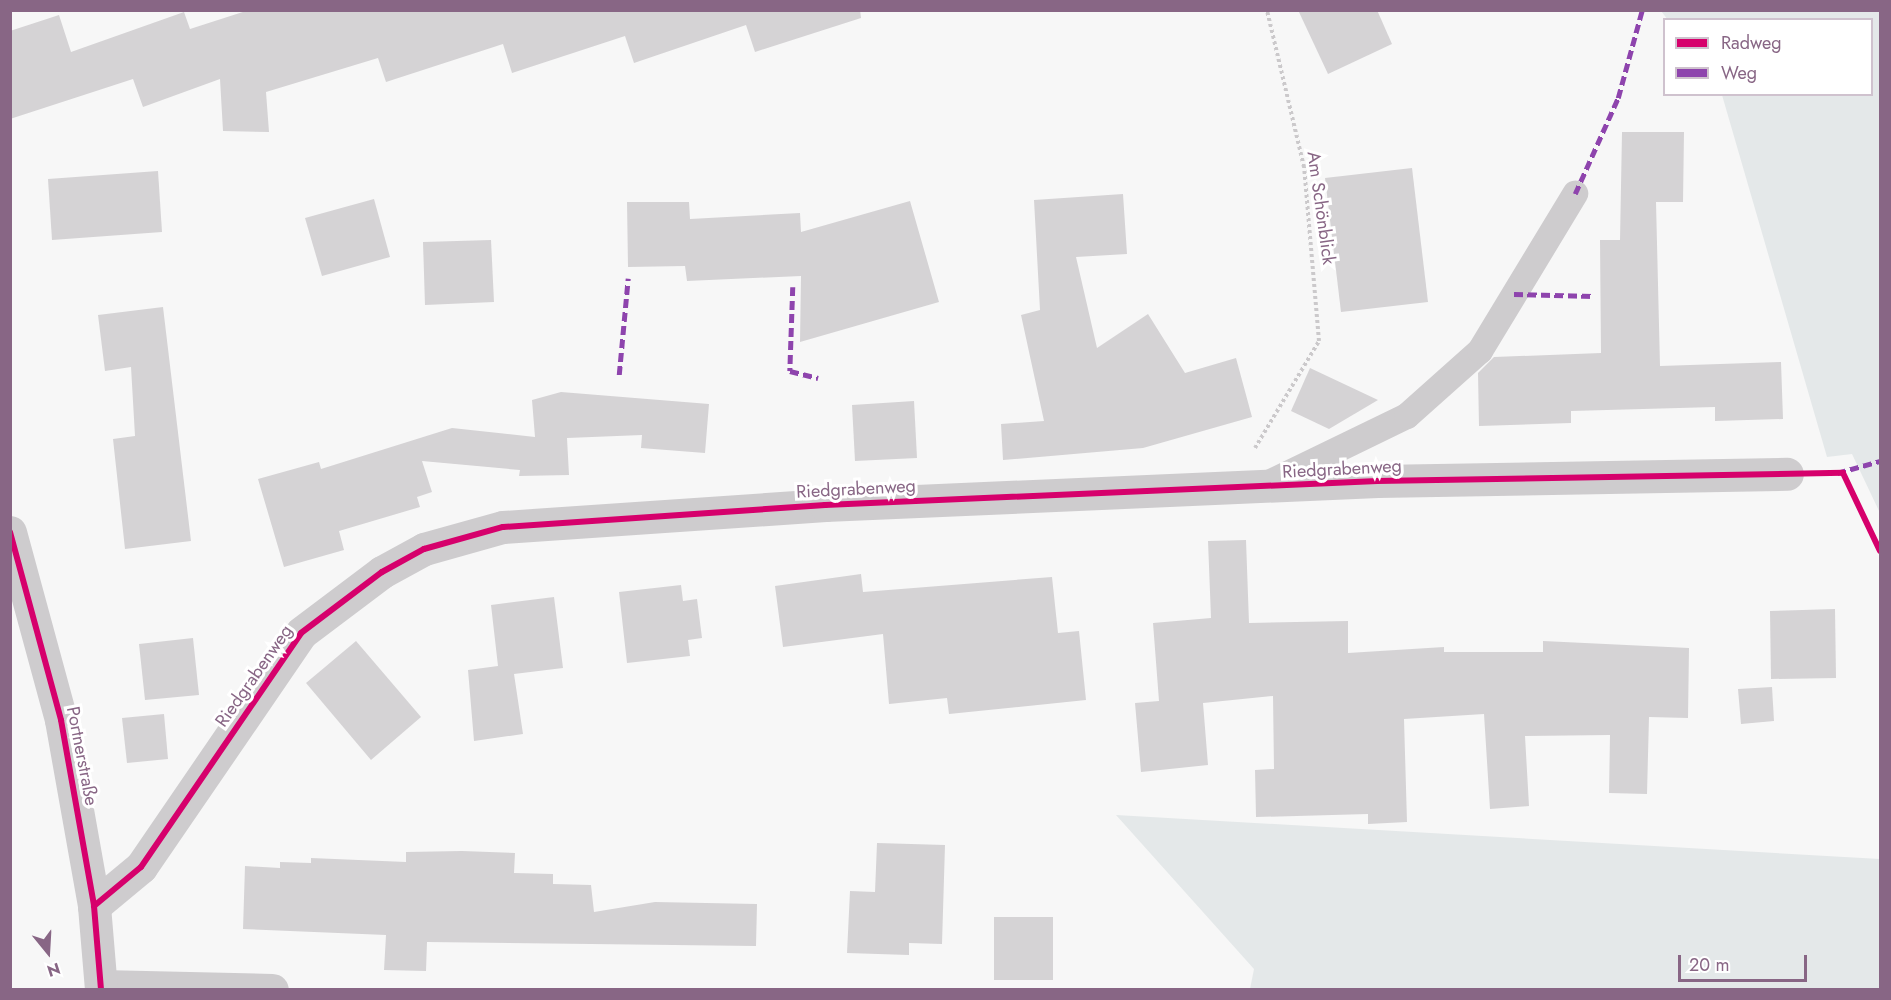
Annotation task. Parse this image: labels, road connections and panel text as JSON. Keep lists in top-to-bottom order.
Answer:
{
  "streets": {
    "street": ["Riedgrabenweg", "Portnerstraße"],
    "path": ["Am Schönblick"]
  },
  "crossings": [
    ["Riedgrabenweg", "Portnerstraße"]
  ],
  "legend": ["Radweg", "Weg"],
  "scale_bar": "20 m",
  "north": "bottom"
}
